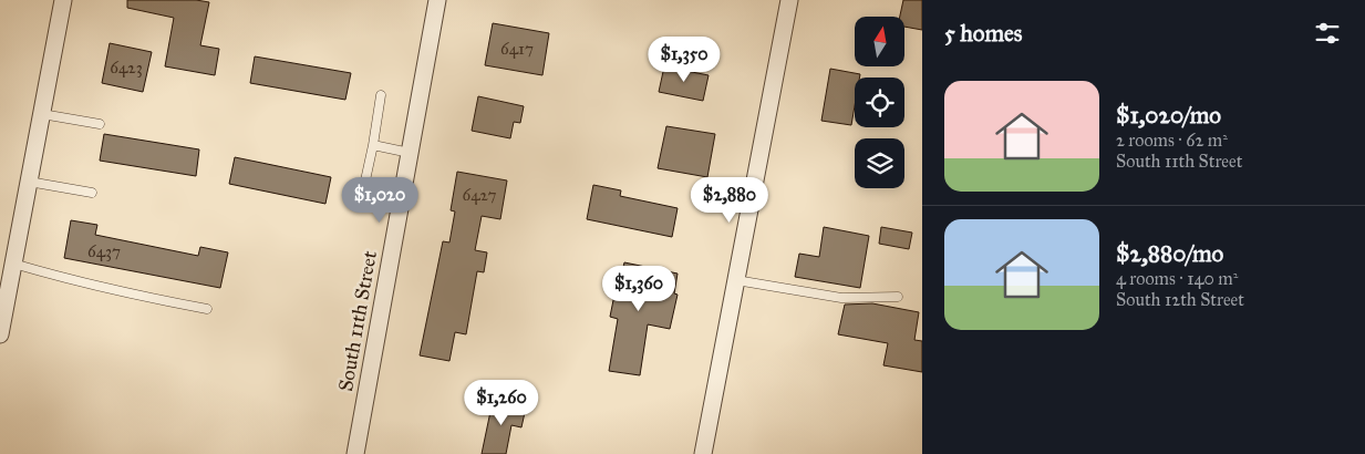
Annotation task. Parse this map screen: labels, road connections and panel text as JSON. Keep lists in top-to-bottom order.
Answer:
{
  "streets": {
    "street": ["South 11th Street"]
  },
  "house_numbers": [
    "6417",
    "6423",
    "6427",
    "6437"
  ],
  "north": "top",
  "page": {
    "heading": "5 homes",
    "price": [
      "$1,350",
      "$1,020",
      "$2,880",
      "$1,360",
      "$1,260"
    ],
    "list": [
      {
        "name": "$1,020/mo",
        "note": "2 rooms · 62 m² · South 11th Street"
      },
      {
        "name": "$2,880/mo",
        "note": "4 rooms · 140 m² · South 12th Street"
      }
    ]
  }
}
